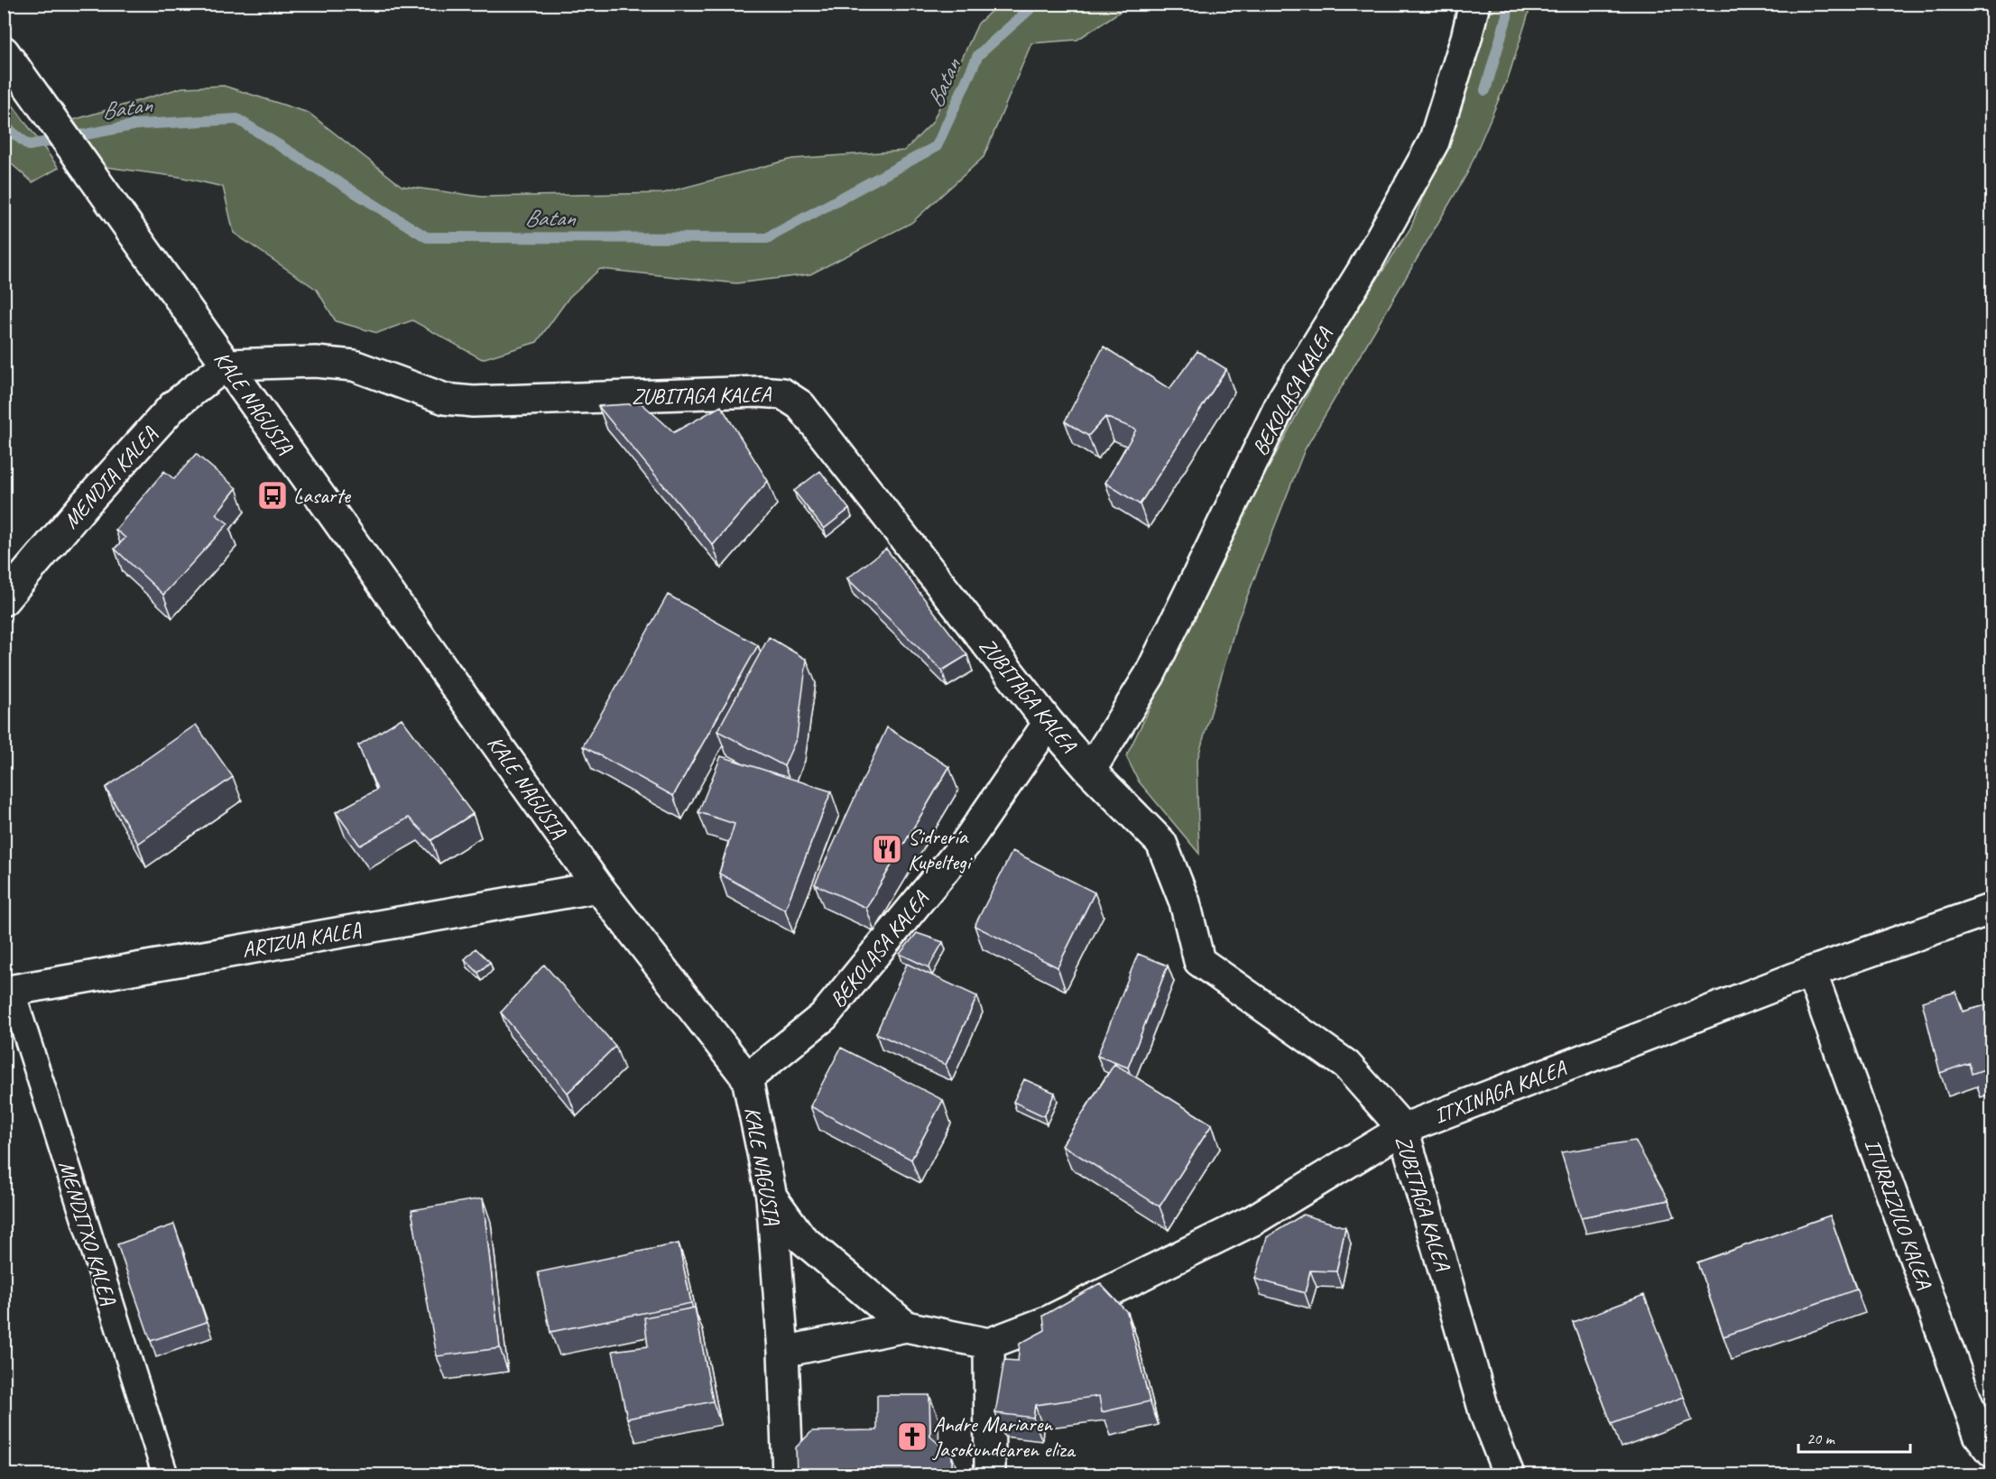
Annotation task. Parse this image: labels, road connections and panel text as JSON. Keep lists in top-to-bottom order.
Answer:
{
  "streets": {
    "street": [
      "BEKOLASA KALEA",
      "ZUBITAGA KALEA",
      "KALE NAGUSIA",
      "MENDIA KALEA",
      "ARTZUA KALEA",
      "ITXINAGA KALEA",
      "ITURRIZULO KALEA",
      "MENDITXO KALEA"
    ]
  },
  "crossings": [
    ["BEKOLASA KALEA", "ZUBITAGA KALEA"],
    ["BEKOLASA KALEA", "KALE NAGUSIA"],
    ["ZUBITAGA KALEA", "KALE NAGUSIA"],
    ["ZUBITAGA KALEA", "MENDIA KALEA"],
    ["ZUBITAGA KALEA", "ITXINAGA KALEA"],
    ["KALE NAGUSIA", "MENDIA KALEA"],
    ["KALE NAGUSIA", "ARTZUA KALEA"],
    ["ARTZUA KALEA", "MENDITXO KALEA"],
    ["ITXINAGA KALEA", "ITURRIZULO KALEA"]
  ],
  "water": ["Batan"],
  "places": {
    "bus stop": ["Lasarte"],
    "restaurant": ["Sidrería Kupeltegi"],
    "church": ["Andre Mariaren Jasokundearen eliza"]
  },
  "scale_bar": "20 m"
}
